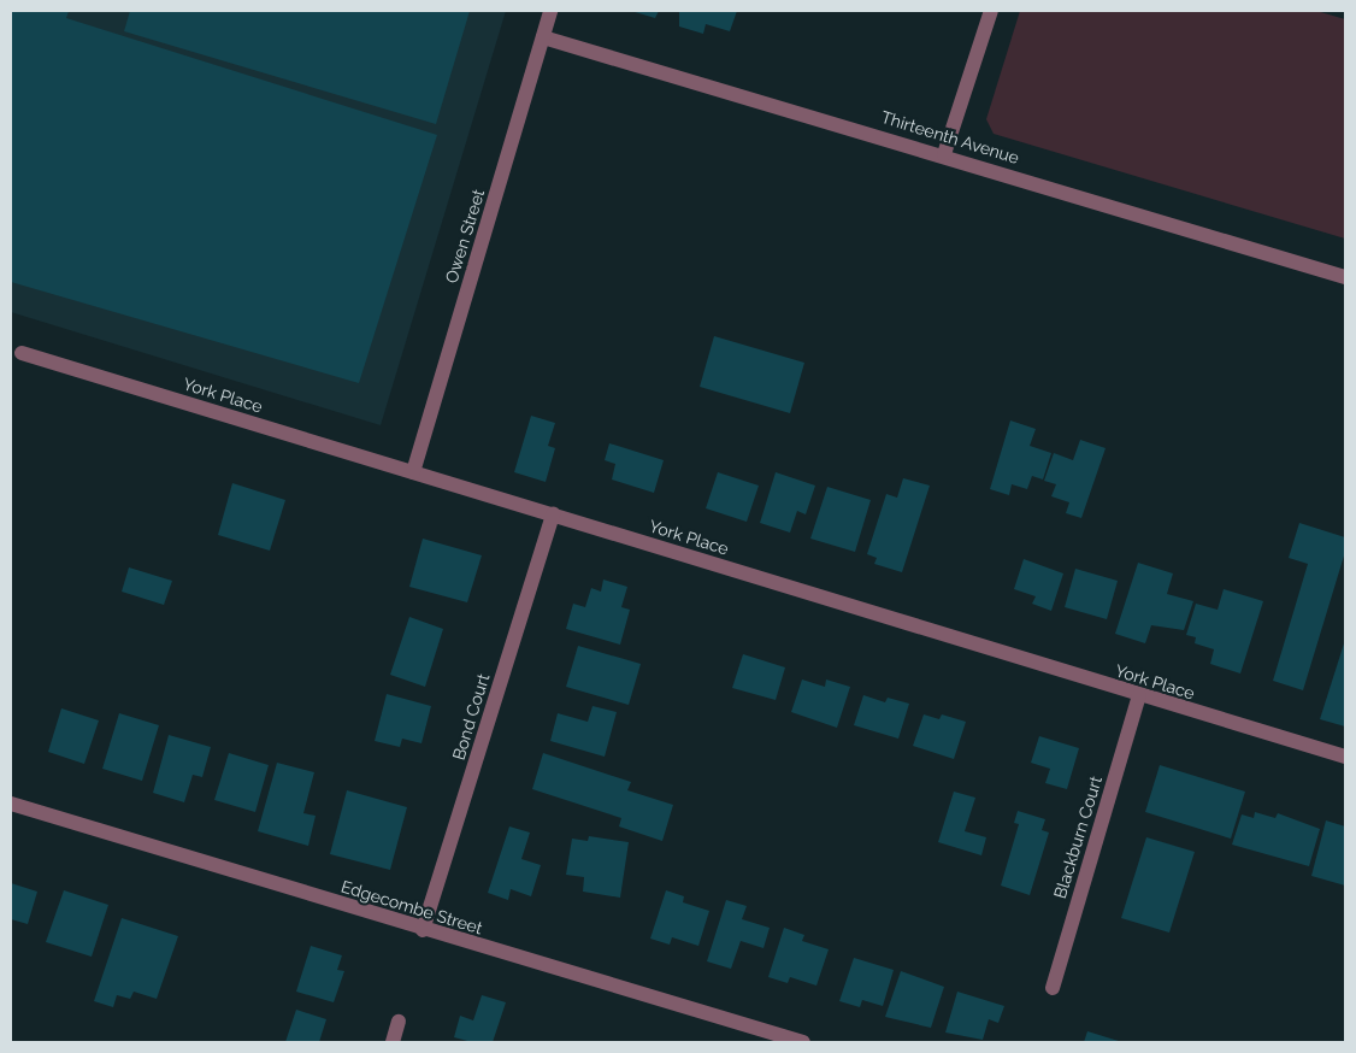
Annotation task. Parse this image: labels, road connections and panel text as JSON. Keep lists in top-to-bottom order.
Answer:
{
  "streets": {
    "street": [
      "Thirteenth Avenue",
      "Owen Street",
      "York Place",
      "Bond Court",
      "Blackburn Court",
      "Edgecombe Street"
    ]
  },
  "crossings": [
    ["Thirteenth Avenue", "Owen Street"],
    ["Owen Street", "York Place"],
    ["York Place", "Bond Court"],
    ["York Place", "Blackburn Court"],
    ["Bond Court", "Edgecombe Street"]
  ]
}
